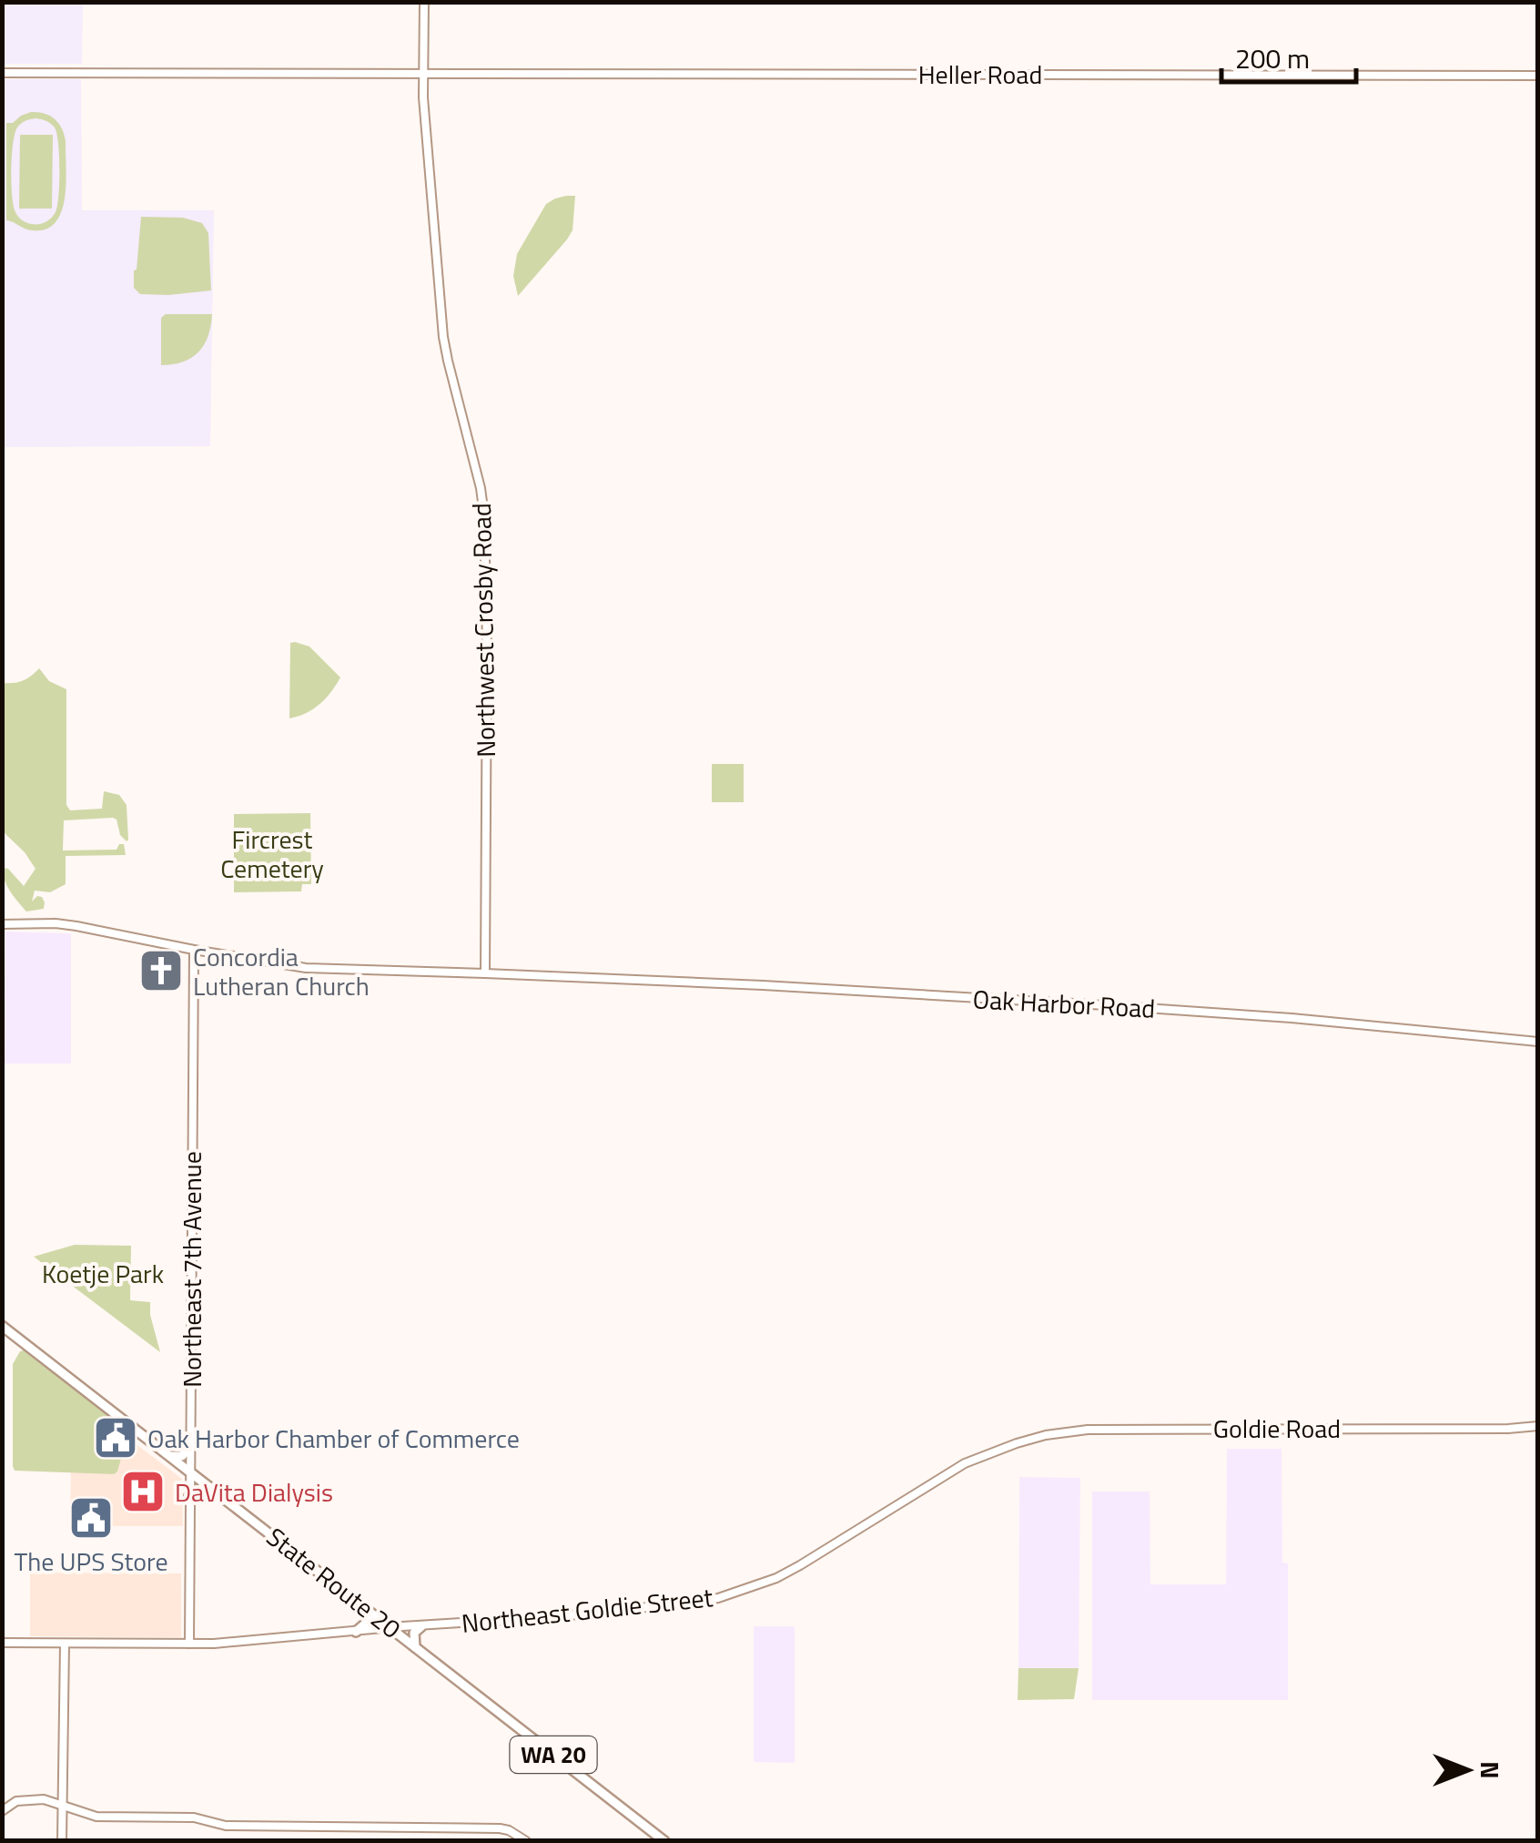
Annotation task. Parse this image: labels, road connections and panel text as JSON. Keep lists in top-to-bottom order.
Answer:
{
  "streets": {
    "main road": ["State Route 20", "WA 20"],
    "street": [
      "Heller Road",
      "Northwest Crosby Road",
      "Oak Harbor Road",
      "Northeast 7th Avenue",
      "Goldie Road",
      "Northeast Goldie Street"
    ]
  },
  "crossings": [
    ["Heller Road", "Northwest Crosby Road"],
    ["Northwest Crosby Road", "Oak Harbor Road"],
    ["Oak Harbor Road", "Northeast 7th Avenue"],
    ["Northeast 7th Avenue", "State Route 20"],
    ["Northeast 7th Avenue", "Northeast Goldie Street"],
    ["Goldie Road", "Northeast Goldie Street"],
    ["State Route 20", "Northeast Goldie Street"]
  ],
  "parks": ["Fircrest Cemetery", "Koetje Park"],
  "places": {
    "church": ["Concordia Lutheran Church"],
    "public building": ["Oak Harbor Chamber of Commerce", "The UPS Store"],
    "hospital": ["DaVita Dialysis"]
  },
  "scale_bar": "200 m",
  "north": "right"
}
